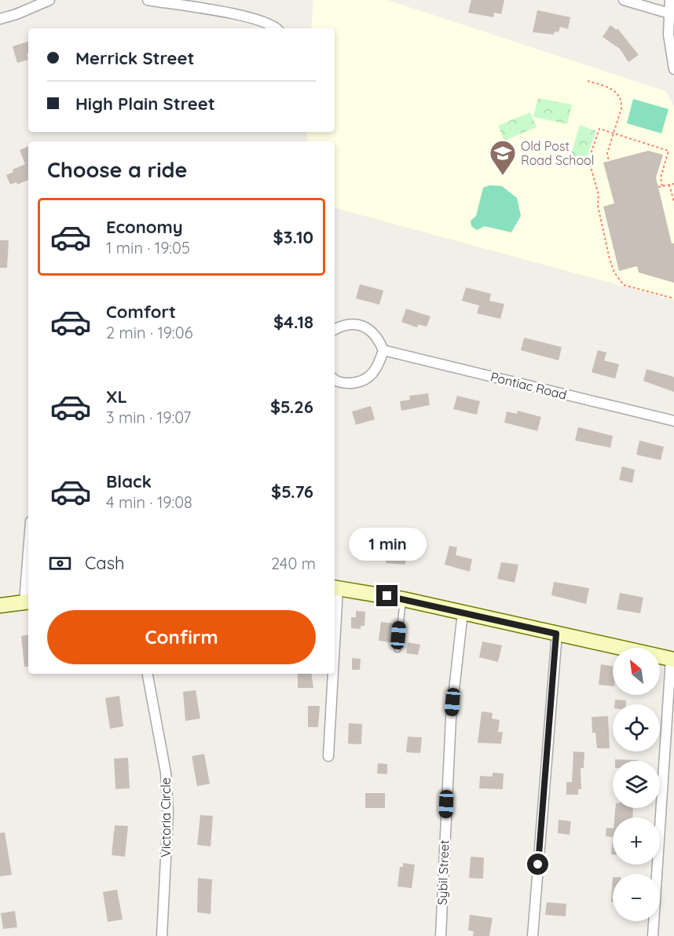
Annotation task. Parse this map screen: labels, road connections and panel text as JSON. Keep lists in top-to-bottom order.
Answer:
{
  "streets": {
    "street": ["Pontiac Road", "Victoria Circle", "Sybil Street"]
  },
  "places": {
    "school or university": ["Old Post Road School"]
  },
  "north": "top left",
  "page": {
    "banner": ["Merrick Street", "High Plain Street"],
    "heading": "Choose a ride",
    "list": [
      {
        "name": "Economy",
        "note": "1 min · 19:05",
        "value": "$3.10"
      },
      {
        "name": "Comfort",
        "note": "2 min · 19:06",
        "value": "$4.18"
      },
      {
        "name": "XL",
        "note": "3 min · 19:07",
        "value": "$5.26"
      },
      {
        "name": "Black",
        "note": "4 min · 19:08",
        "value": "$5.76"
      }
    ],
    "bubble": "1 min",
    "pay": ["Cash", "240 m"],
    "buttons": "Confirm",
    "map_buttons": ["+", "−"]
  }
}
